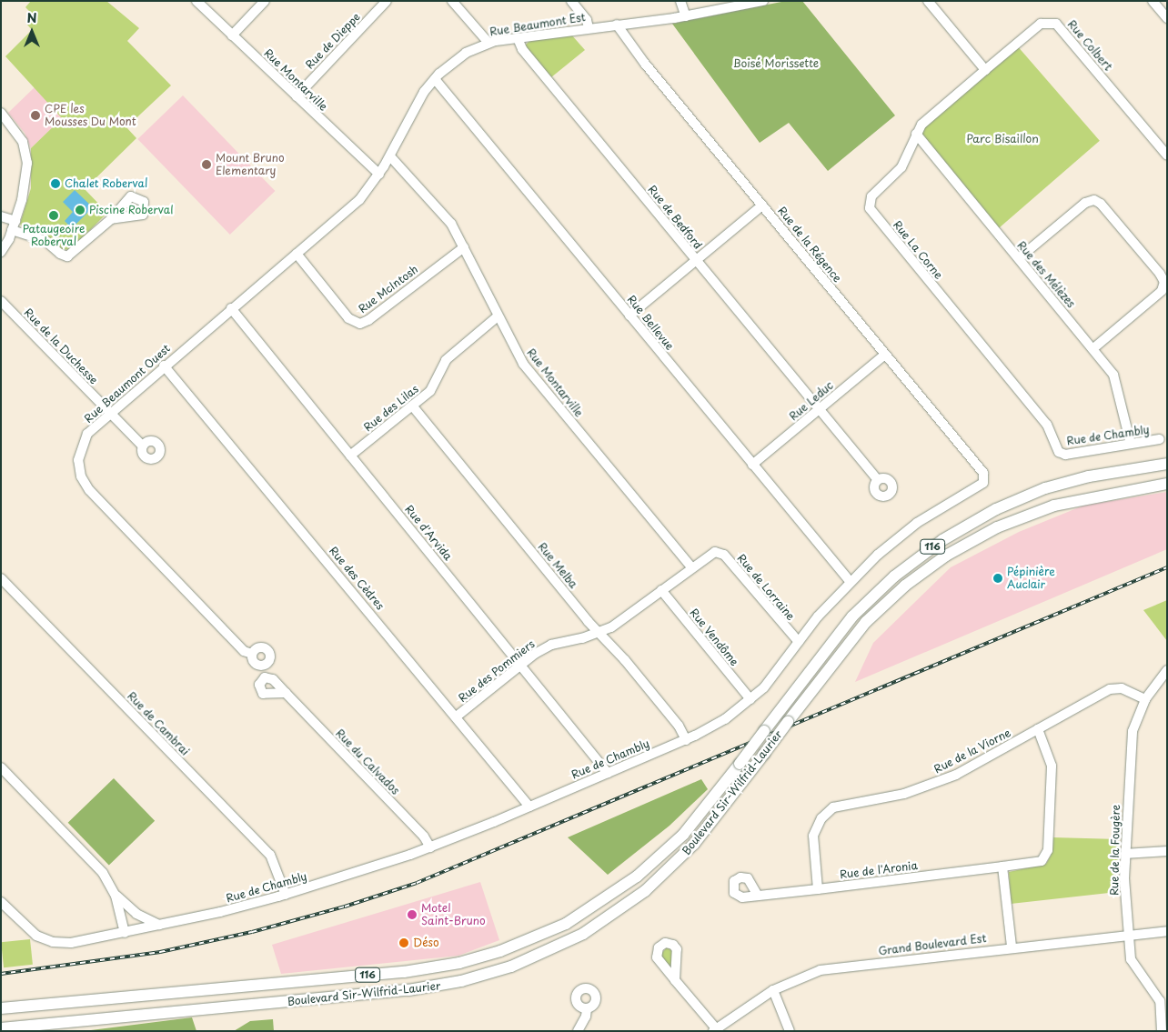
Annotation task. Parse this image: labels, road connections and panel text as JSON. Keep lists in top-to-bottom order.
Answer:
{
  "streets": {
    "main road": ["116", "Boulevard Sir-Wilfrid-Laurier"],
    "street": [
      "Rue Beaumont Est",
      "Rue de Dieppe",
      "Rue Colbert",
      "Rue Montarville",
      "Rue de Bedford",
      "Rue de la Régence",
      "Rue La Corne",
      "Rue des Mélèzes",
      "Rue McIntosh",
      "Rue Bellevue",
      "Rue de la Duchesse",
      "Rue Beaumont Ouest",
      "Rue Leduc",
      "Rue des Lilas",
      "Rue de Chambly",
      "Rue d'Arvida",
      "Rue Melba",
      "Rue des Cèdres",
      "Rue de Lorraine",
      "Rue Vendôme",
      "Rue des Pommiers",
      "Rue de Cambrai",
      "Rue de la Viorne",
      "Rue du Calvados",
      "Rue de la Fougère",
      "Rue de l'Aronia",
      "Grand Boulevard Est"
    ]
  },
  "crossings": [
    ["Rue Beaumont Est", "Rue Montarville"],
    ["Rue Beaumont Est", "Rue de Bedford"],
    ["Rue Beaumont Est", "Rue de la Régence"],
    ["Rue Beaumont Est", "Rue Bellevue"],
    ["Rue Beaumont Est", "Rue Beaumont Ouest"],
    ["Rue de Dieppe", "Rue Montarville"],
    ["Rue Colbert", "Rue La Corne"],
    ["Rue Montarville", "Rue McIntosh"],
    ["Rue Montarville", "Rue Beaumont Ouest"],
    ["Rue Montarville", "Rue des Lilas"],
    ["Rue Montarville", "Rue de Lorraine"],
    ["Rue Montarville", "Rue des Pommiers"],
    ["Rue de Bedford", "Rue Leduc"],
    ["Rue de la Régence", "Rue Leduc"],
    ["Rue de la Régence", "Rue de Chambly"],
    ["Rue La Corne", "Rue des Mélèzes"],
    ["Rue La Corne", "Rue de Chambly"],
    ["Rue des Mélèzes", "Rue de Chambly"],
    ["Rue McIntosh", "Rue Beaumont Ouest"],
    ["Rue Bellevue", "Rue Leduc"],
    ["Rue Bellevue", "Rue de Chambly"],
    ["Rue de la Duchesse", "Rue Beaumont Ouest"],
    ["Rue Beaumont Ouest", "Rue d'Arvida"],
    ["Rue Beaumont Ouest", "Rue des Cèdres"],
    ["Rue des Lilas", "Rue d'Arvida"],
    ["Rue des Lilas", "Rue Melba"],
    ["Rue de Chambly", "Rue d'Arvida"],
    ["Rue de Chambly", "Rue Melba"],
    ["Rue de Chambly", "Rue des Cèdres"],
    ["Rue de Chambly", "Rue de Lorraine"],
    ["Rue de Chambly", "Rue Vendôme"],
    ["Rue de Chambly", "Rue de Cambrai"],
    ["Rue de Chambly", "Rue du Calvados"],
    ["Rue d'Arvida", "Rue des Pommiers"],
    ["Rue Melba", "Rue des Pommiers"],
    ["Rue des Cèdres", "Rue des Pommiers"],
    ["Rue de Lorraine", "Rue des Pommiers"],
    ["Rue Vendôme", "Rue des Pommiers"],
    ["Rue de la Viorne", "Rue de la Fougère"],
    ["Rue de la Viorne", "Rue de l'Aronia"],
    ["Rue de la Fougère", "Grand Boulevard Est"]
  ],
  "parks": ["Boisé Morissette", "Parc Bisaillon"],
  "places": [
    "CPE les Mousses Du Mont",
    "Mount Bruno Elementary",
    "Chalet Roberval",
    "Piscine Roberval",
    "Pataugeoire Roberval",
    "Pépinière Auclair",
    "Motel Saint-Bruno",
    "Déso"
  ],
  "north": "top"
}
